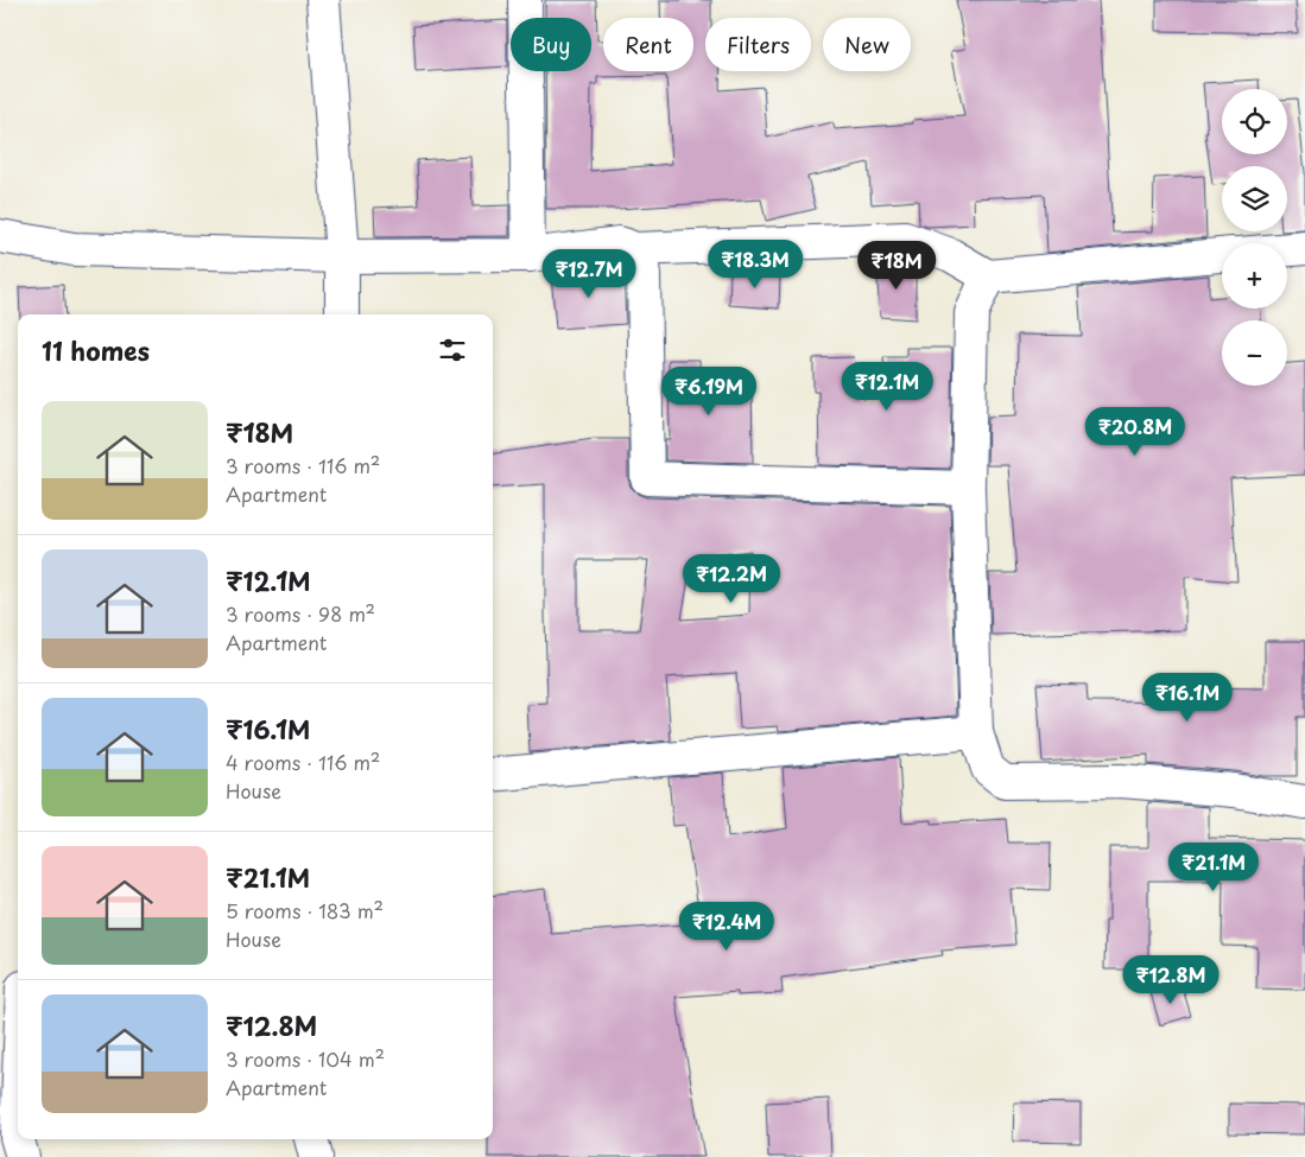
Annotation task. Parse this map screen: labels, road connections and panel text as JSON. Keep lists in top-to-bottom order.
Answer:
{
  "page": {
    "chip": [
      "Buy",
      "Rent",
      "Filters",
      "New"
    ],
    "map_buttons": ["+", "−"],
    "price": [
      "₹18.3M",
      "₹18M",
      "₹12.7M",
      "₹12.1M",
      "₹6.19M",
      "₹20.8M",
      "₹12.2M",
      "₹16.1M",
      "₹21.1M",
      "₹12.4M",
      "₹12.8M"
    ],
    "heading": "11 homes",
    "list": [
      {
        "name": "₹18M",
        "note": "3 rooms · 116 m² · Apartment"
      },
      {
        "name": "₹12.1M",
        "note": "3 rooms · 98 m² · Apartment"
      },
      {
        "name": "₹16.1M",
        "note": "4 rooms · 116 m² · House"
      },
      {
        "name": "₹21.1M",
        "note": "5 rooms · 183 m² · House"
      },
      {
        "name": "₹12.8M",
        "note": "3 rooms · 104 m² · Apartment"
      }
    ]
  }
}
